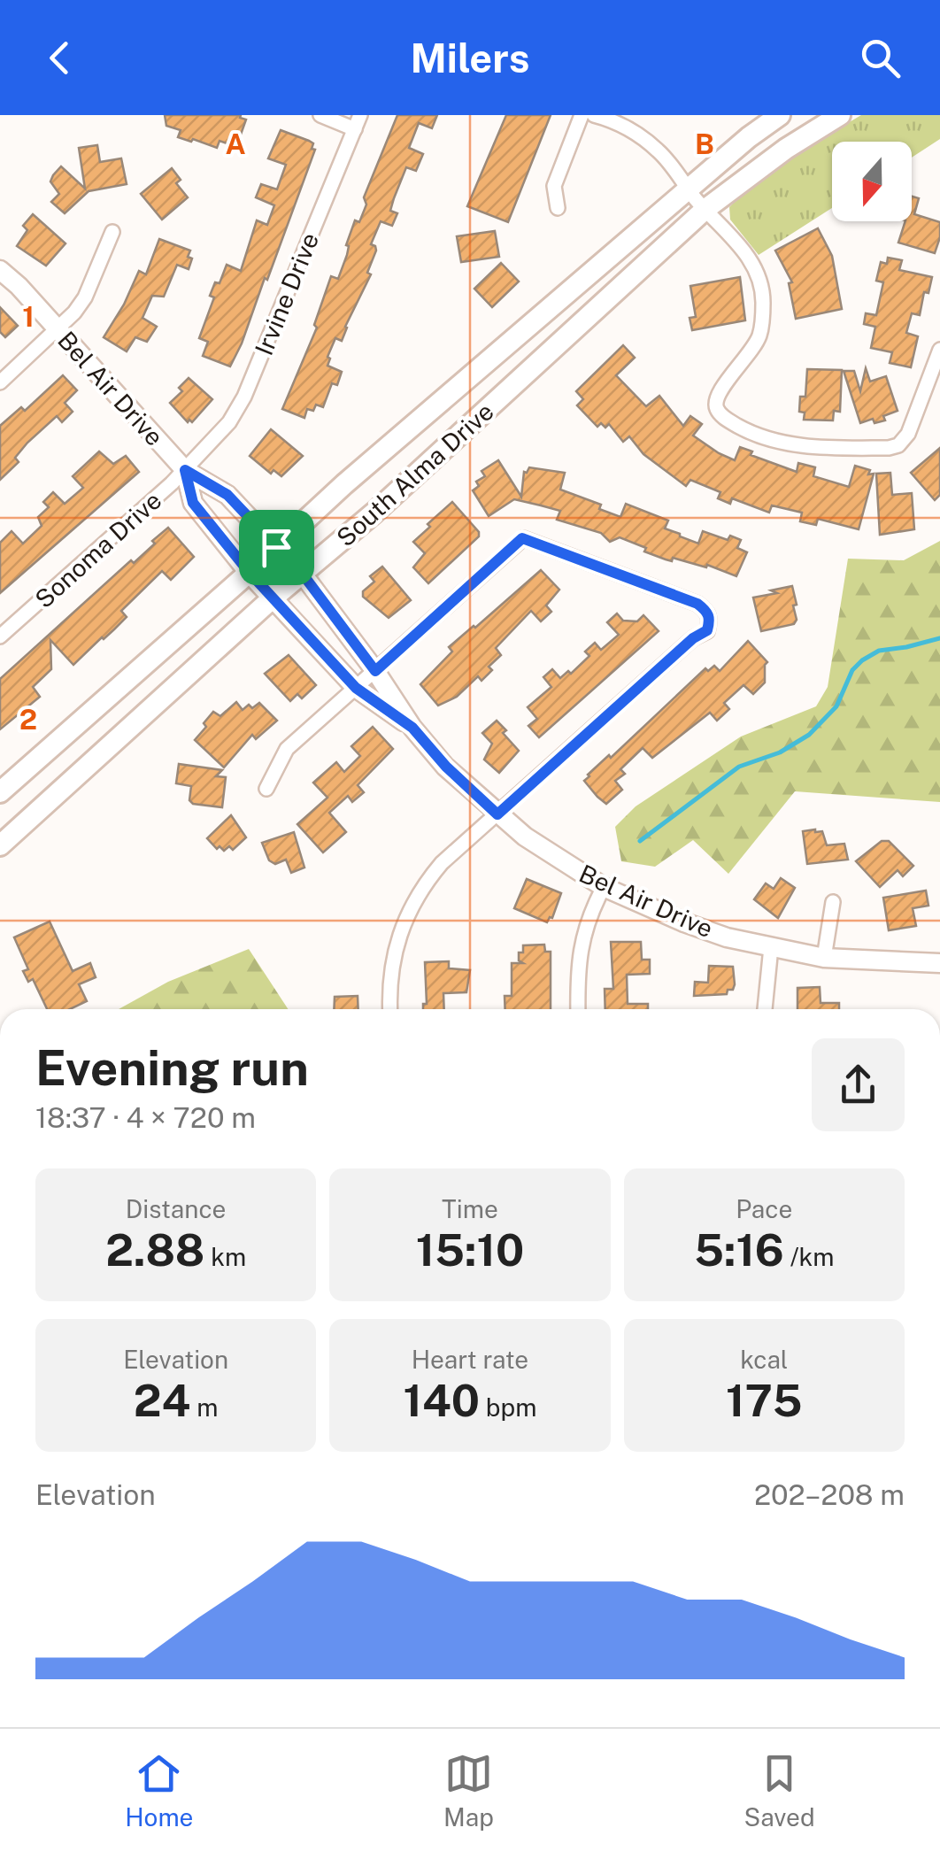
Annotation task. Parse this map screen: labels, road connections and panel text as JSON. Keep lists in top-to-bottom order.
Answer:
{
  "streets": {
    "main road": ["South Alma Drive"],
    "street": ["Irvine Drive", "Bel Air Drive", "Sonoma Drive"]
  },
  "crossings": [
    ["Irvine Drive", "Bel Air Drive"],
    ["Irvine Drive", "Sonoma Drive"],
    ["Bel Air Drive", "South Alma Drive"],
    ["Bel Air Drive", "Sonoma Drive"]
  ],
  "north": "bottom",
  "page": {
    "header": "Milers",
    "heading": ["Evening run", "18:37 · 4 × 720 m"],
    "stats": [
      ["Distance", "2.88 km"],
      ["Time", "15:10"],
      ["Pace", "5:16 /km"],
      ["Elevation", "24 m"],
      ["Heart rate", "140 bpm"],
      ["kcal", "175"]
    ],
    "chart": ["Elevation", "202–208 m"],
    "tabs": ["Home", "Map", "Saved"]
  },
  "grid": {
    "columns": ["A", "B"],
    "rows": ["1", "2"]
  }
}
